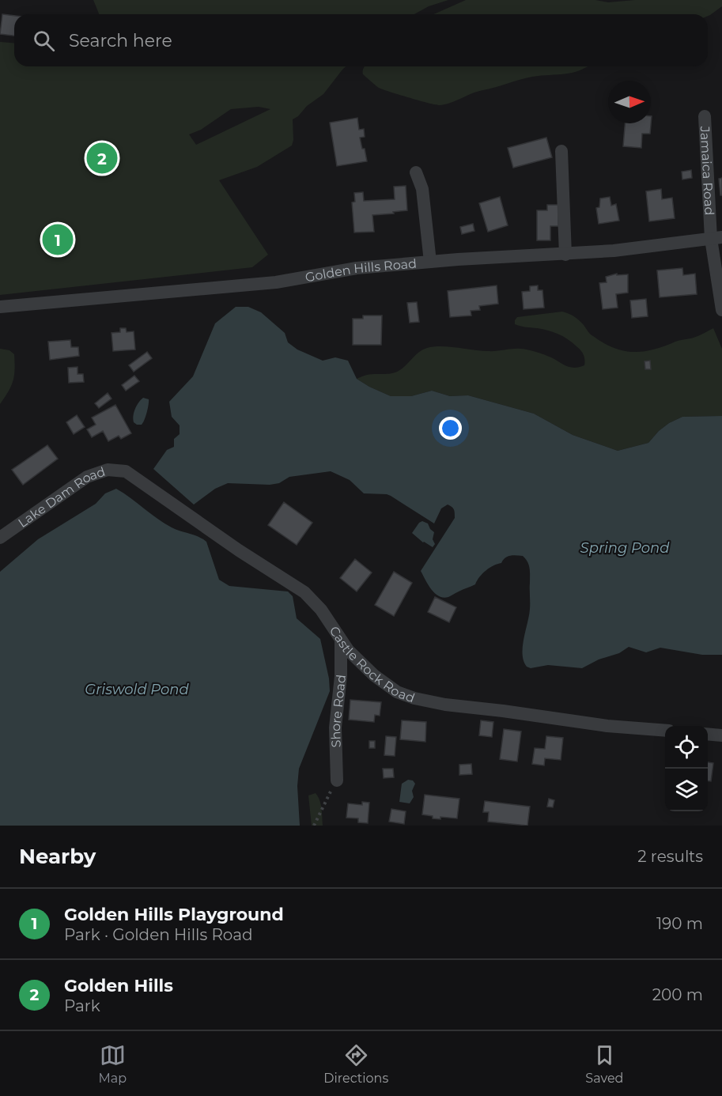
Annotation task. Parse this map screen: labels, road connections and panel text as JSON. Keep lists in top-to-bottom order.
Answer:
{
  "streets": {
    "street": [
      "Jamaica Road",
      "Golden Hills Road",
      "Lake Dam Road",
      "Castle Rock Road",
      "Shore Road"
    ]
  },
  "crossings": [
    ["Jamaica Road", "Golden Hills Road"],
    ["Lake Dam Road", "Castle Rock Road"],
    ["Castle Rock Road", "Shore Road"]
  ],
  "water": ["Spring Pond", "Griswold Pond"],
  "north": "right",
  "page": {
    "search": "Search here",
    "pins": ["2", "1"],
    "heading": ["Nearby", "2 results"],
    "list": [
      {
        "mark": "1",
        "name": "Golden Hills Playground",
        "note": "Park · Golden Hills Road",
        "value": "190 m"
      },
      {
        "mark": "2",
        "name": "Golden Hills",
        "note": "Park",
        "value": "200 m"
      }
    ],
    "nav": ["Map", "Directions", "Saved"]
  }
}
